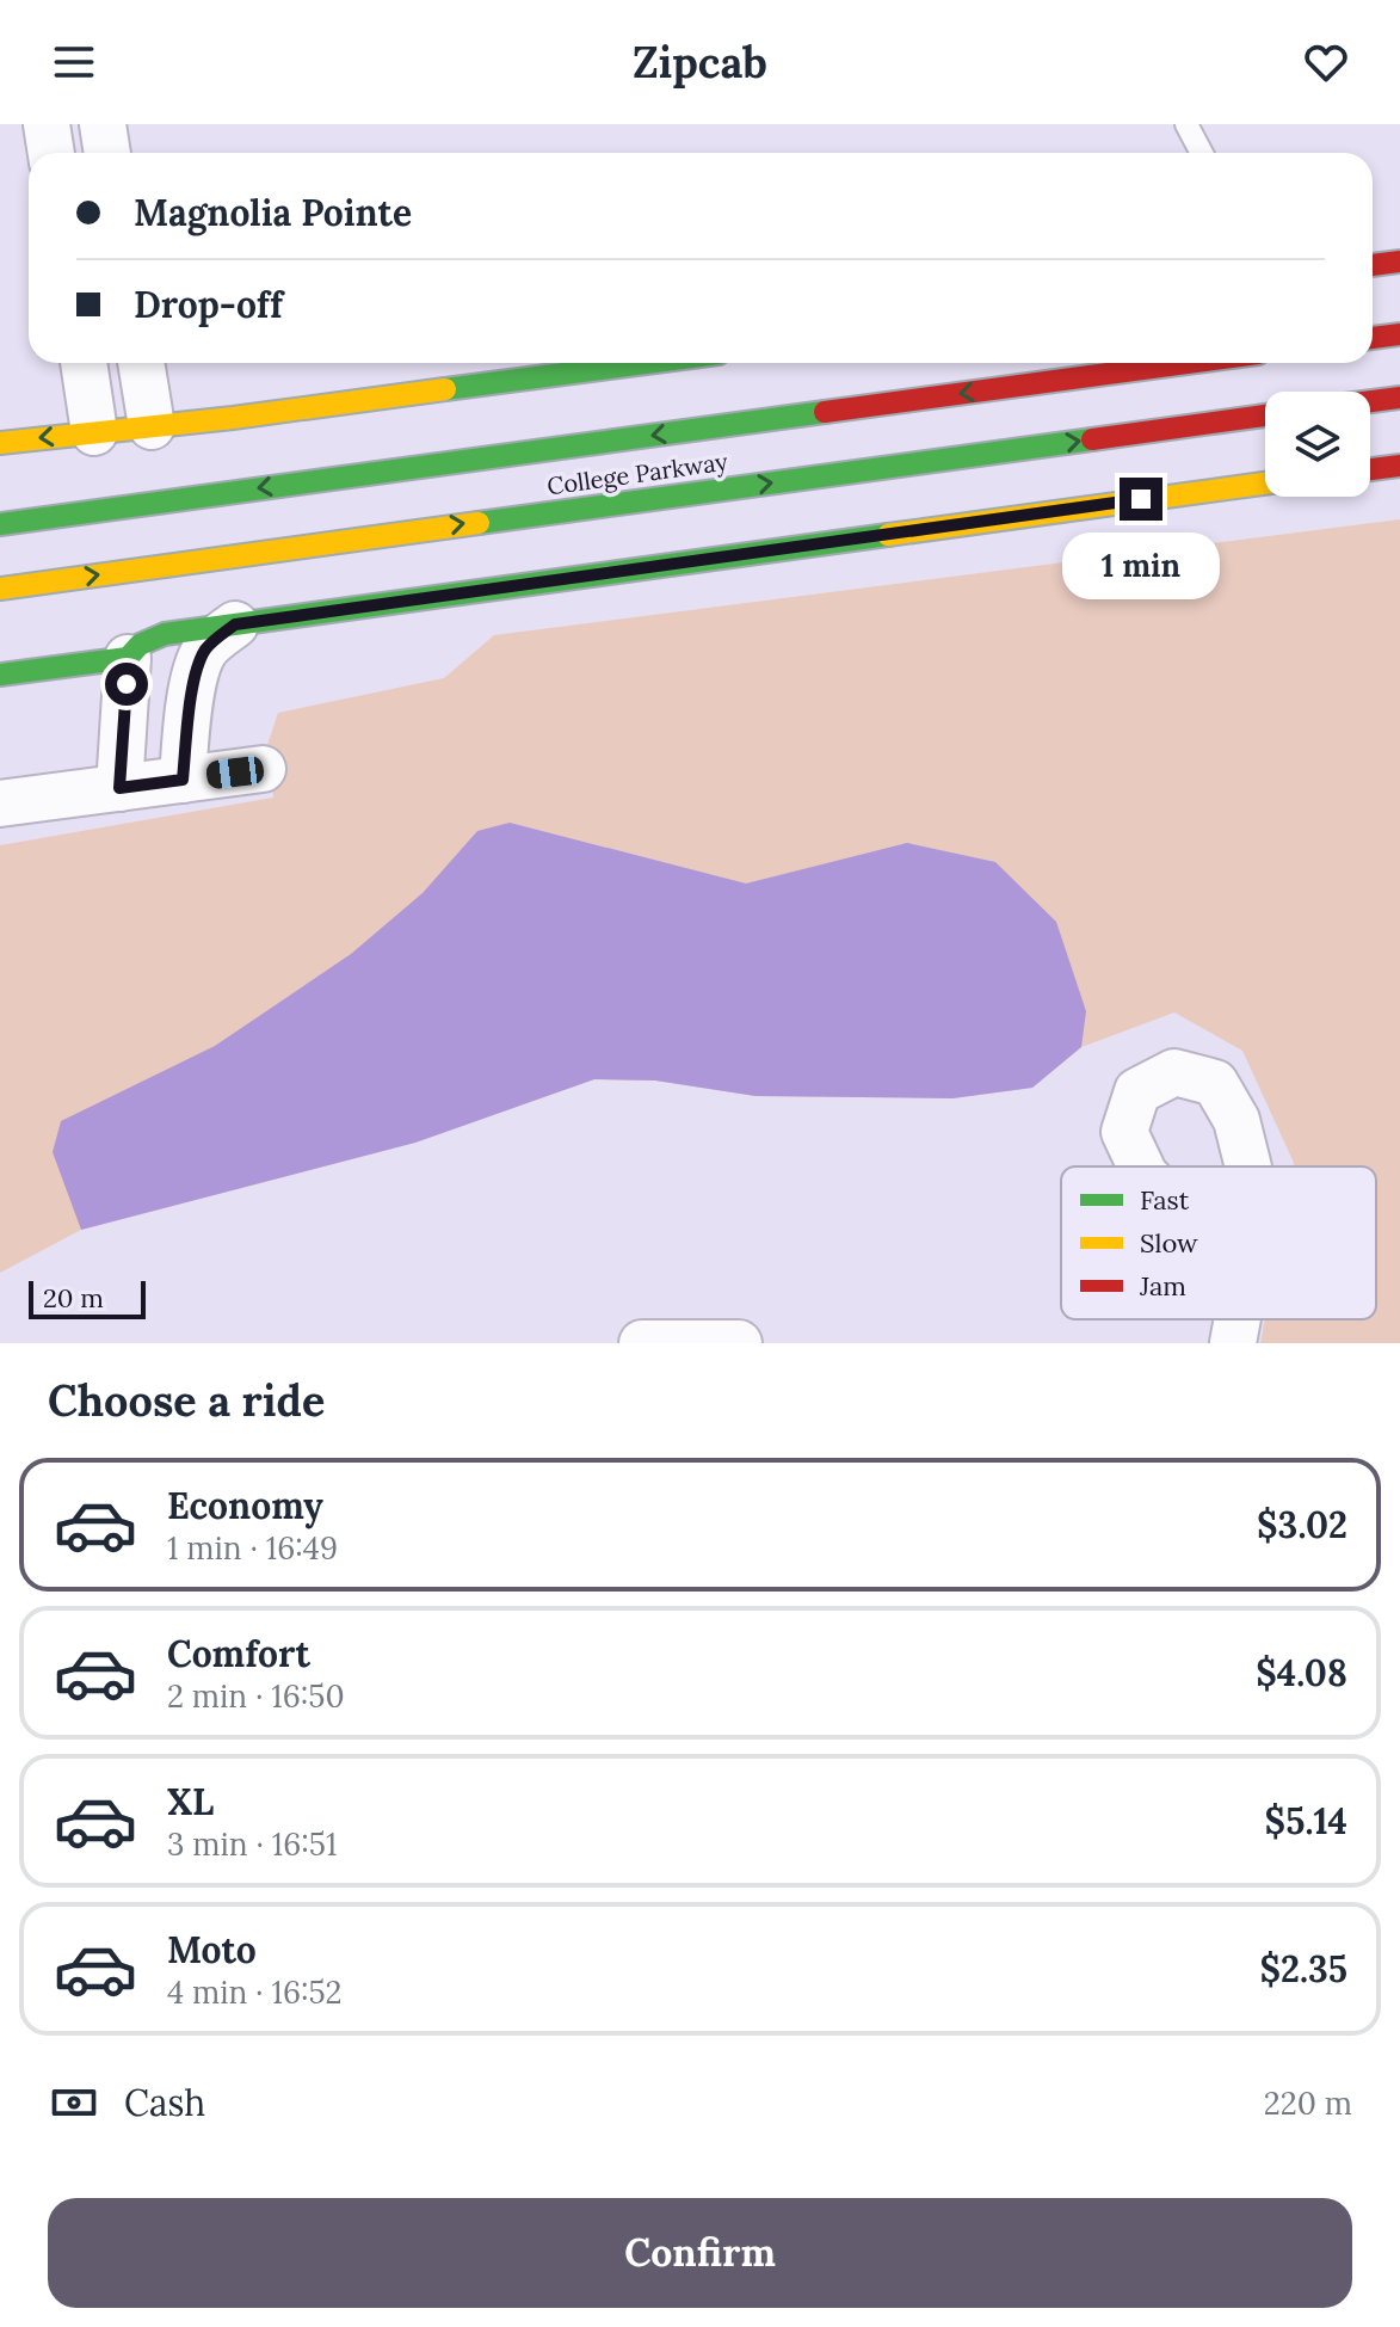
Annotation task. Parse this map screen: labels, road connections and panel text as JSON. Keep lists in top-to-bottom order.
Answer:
{
  "streets": {
    "main road": ["College Parkway"]
  },
  "legend": ["Fast", "Slow", "Jam"],
  "scale_bar": "20 m",
  "page": {
    "header": "Zipcab",
    "banner": ["Magnolia Pointe", "Drop-off"],
    "bubble": "1 min",
    "scale": "20 m",
    "heading": "Choose a ride",
    "list": [
      {
        "name": "Economy",
        "note": "1 min · 16:49",
        "value": "$3.02"
      },
      {
        "name": "Comfort",
        "note": "2 min · 16:50",
        "value": "$4.08"
      },
      {
        "name": "XL",
        "note": "3 min · 16:51",
        "value": "$5.14"
      },
      {
        "name": "Moto",
        "note": "4 min · 16:52",
        "value": "$2.35"
      }
    ],
    "pay": ["Cash", "220 m"],
    "buttons": "Confirm"
  }
}
